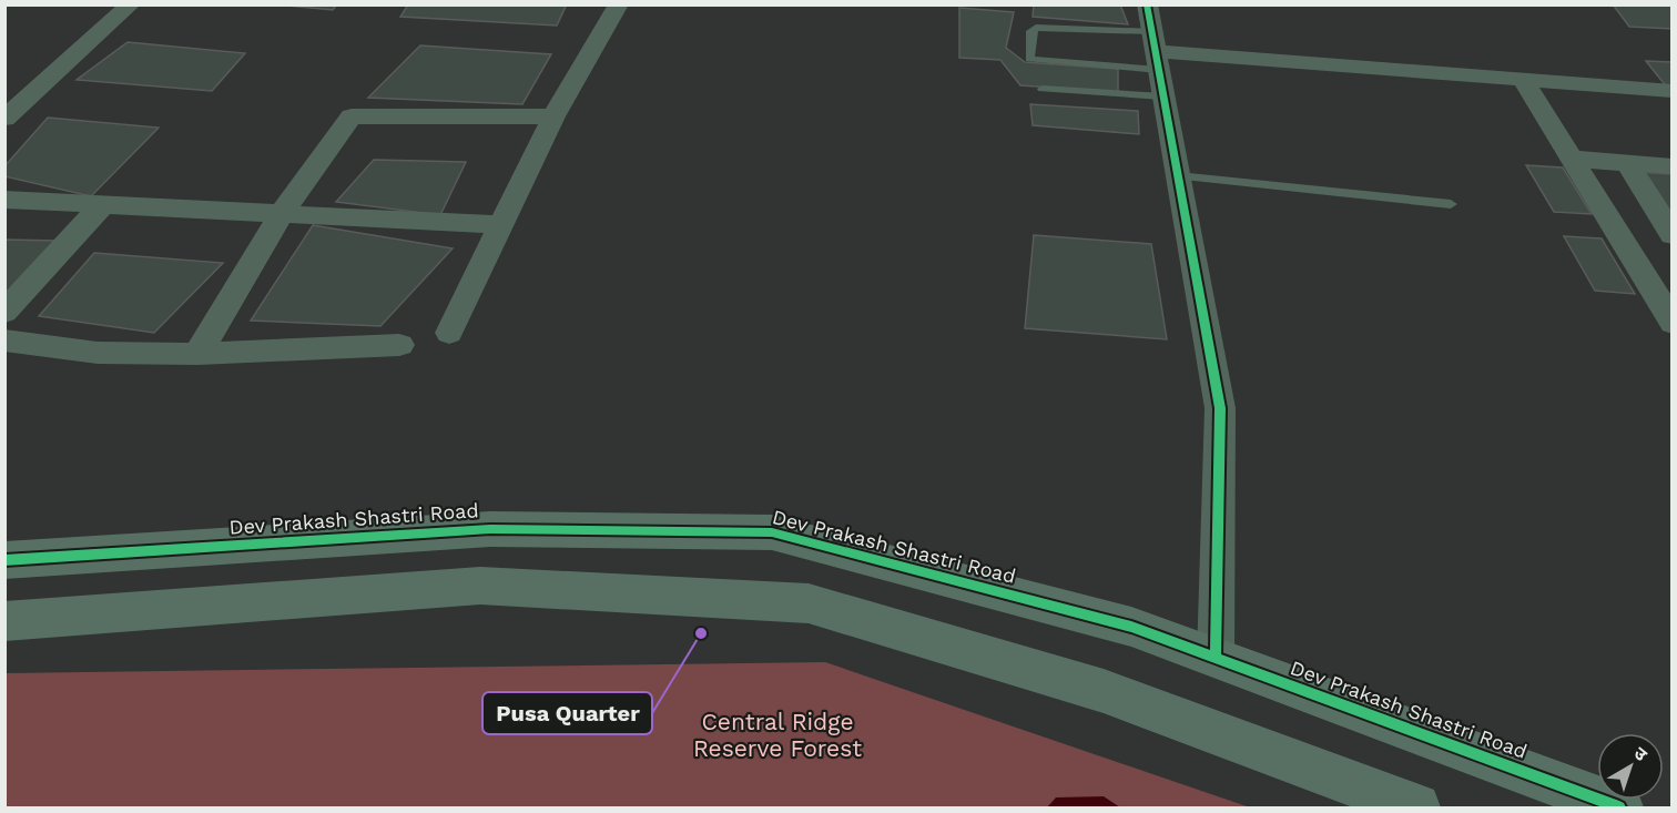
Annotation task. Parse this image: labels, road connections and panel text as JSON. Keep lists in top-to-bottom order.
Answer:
{
  "streets": {
    "street": ["Dev Prakash Shastri Road"]
  },
  "parks": ["Central Ridge Reserve Forest"],
  "places": ["Pusa Quarter"],
  "north": "top right"
}
